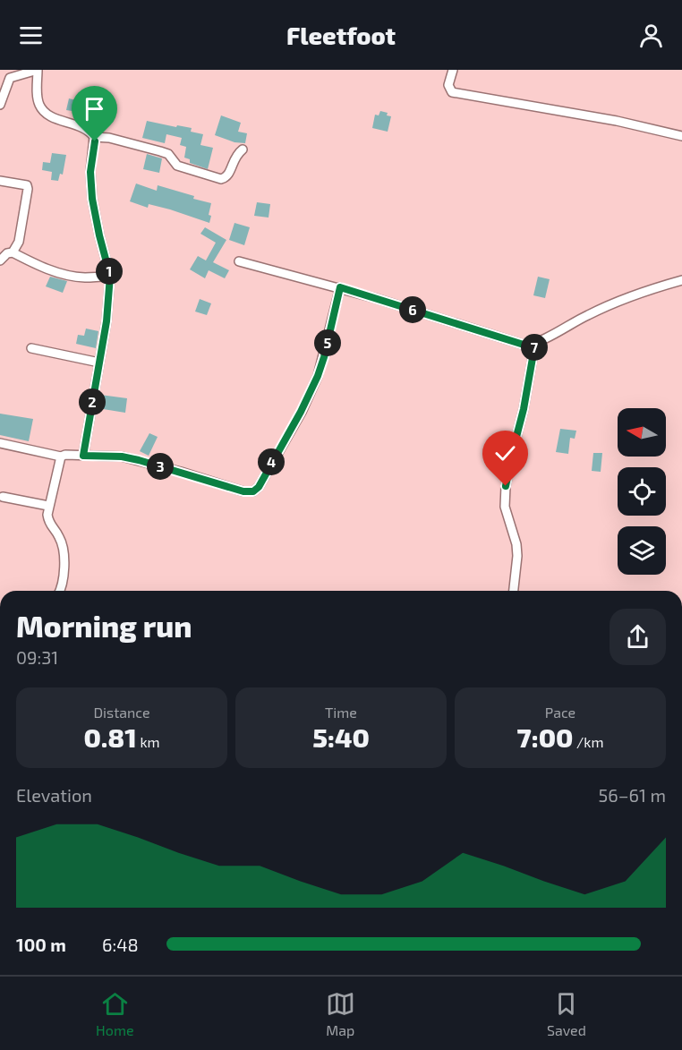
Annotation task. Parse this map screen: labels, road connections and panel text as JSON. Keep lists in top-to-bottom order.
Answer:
{
  "north": "left",
  "page": {
    "header": "Fleetfoot",
    "pins": [
      "1",
      "6",
      "5",
      "7",
      "2",
      "4",
      "3"
    ],
    "heading": ["Morning run", "09:31"],
    "stats": [
      ["Distance", "0.81 km"],
      ["Time", "5:40"],
      ["Pace", "7:00 /km"]
    ],
    "chart": ["Elevation", "56–61 m"],
    "list": [
      {
        "name": "100 m",
        "note": "6:48"
      }
    ],
    "tabs": ["Home", "Map", "Saved"]
  }
}
